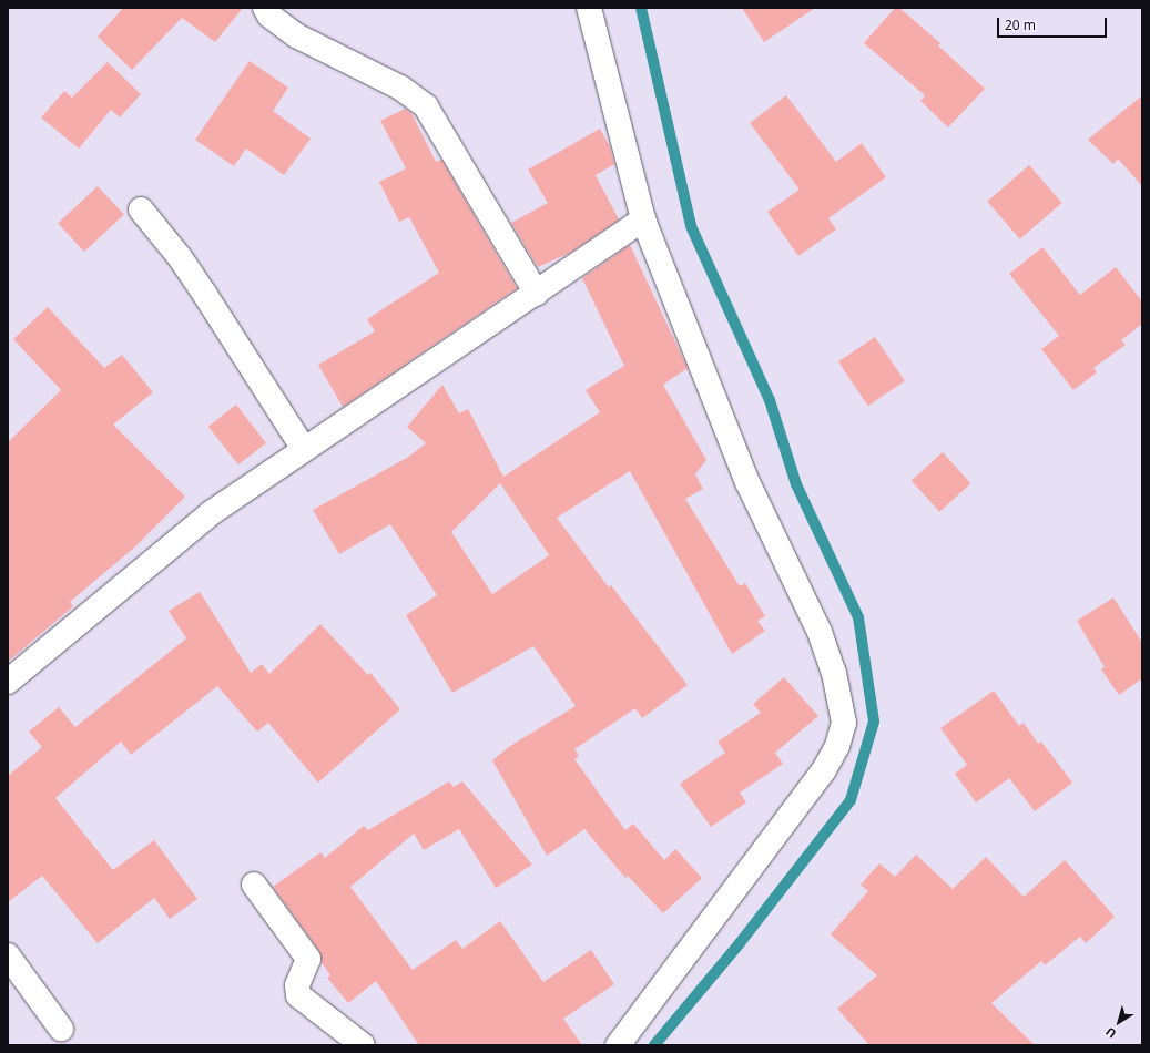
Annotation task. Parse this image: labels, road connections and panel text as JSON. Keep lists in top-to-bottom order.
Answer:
{
  "scale_bar": "20 m",
  "north": "bottom left"
}
